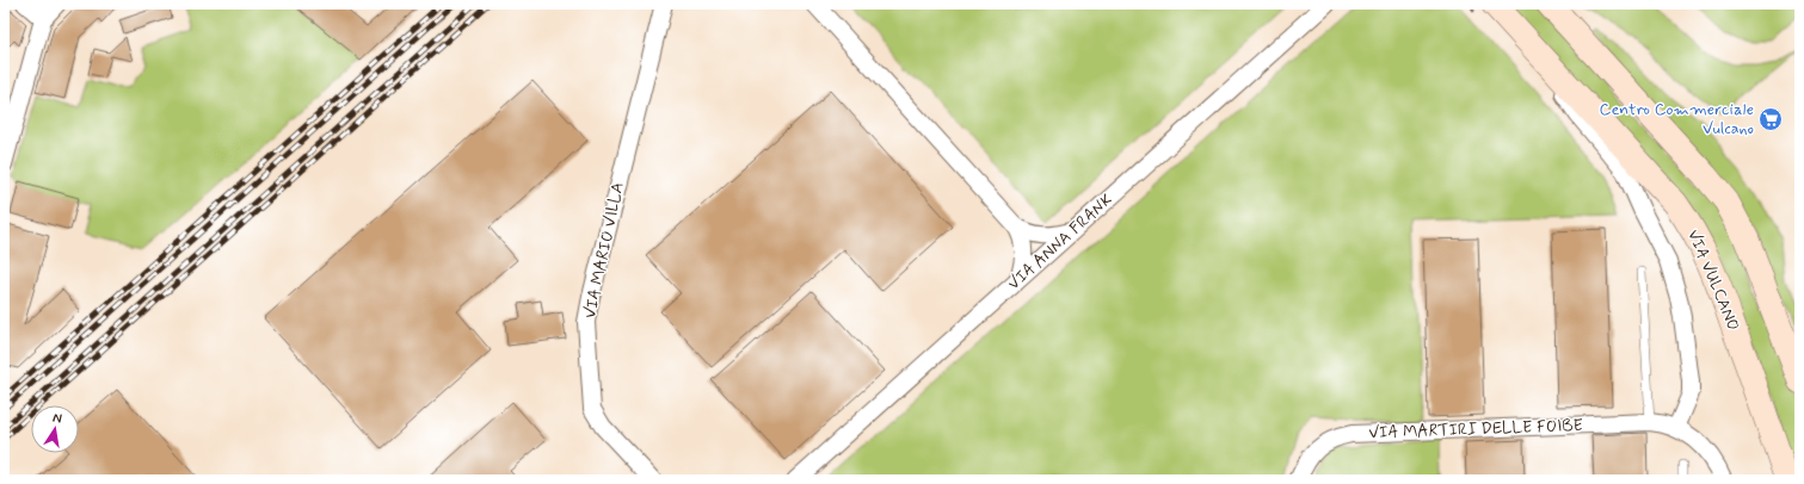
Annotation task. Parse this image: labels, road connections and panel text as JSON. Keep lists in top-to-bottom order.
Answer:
{
  "streets": {
    "main road": ["VIA VULCANO"],
    "street": ["VIA ANNA FRANK", "VIA MARIO VILLA", "VIA MARTIRI DELLE FOIBE"]
  },
  "places": {
    "supermarket": ["Centro Commerciale Vulcano"]
  },
  "north": "top"
}
